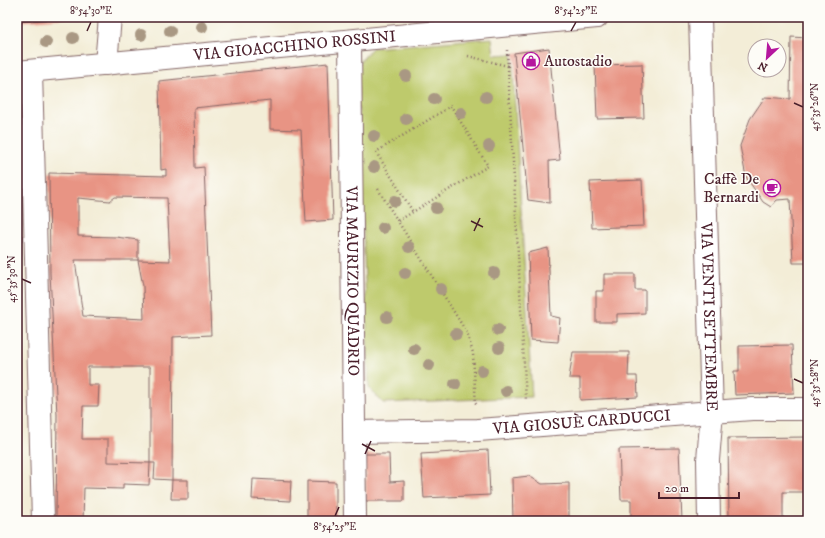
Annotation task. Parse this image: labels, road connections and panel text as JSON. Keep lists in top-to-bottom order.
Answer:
{
  "streets": {
    "street": [
      "VIA GIOACCHINO ROSSINI",
      "VIA MAURIZIO QUADRIO",
      "VIA VENTI SETTEMBRE",
      "VIA GIOSUÈ CARDUCCI"
    ]
  },
  "crossings": [
    ["VIA GIOACCHINO ROSSINI", "VIA MAURIZIO QUADRIO"],
    ["VIA MAURIZIO QUADRIO", "VIA GIOSUÈ CARDUCCI"],
    ["VIA VENTI SETTEMBRE", "VIA GIOSUÈ CARDUCCI"]
  ],
  "places": {
    "shop": ["Autostadio"],
    "cafe": ["Caffè De Bernardi"]
  },
  "scale_bar": "20 m",
  "north": "bottom left",
  "coordinates": [
    "8°54'30\"E",
    "8°54'25\"E",
    "45°35'26\"N",
    "45°35'30\"N",
    "45°35'28\"N"
  ]
}
